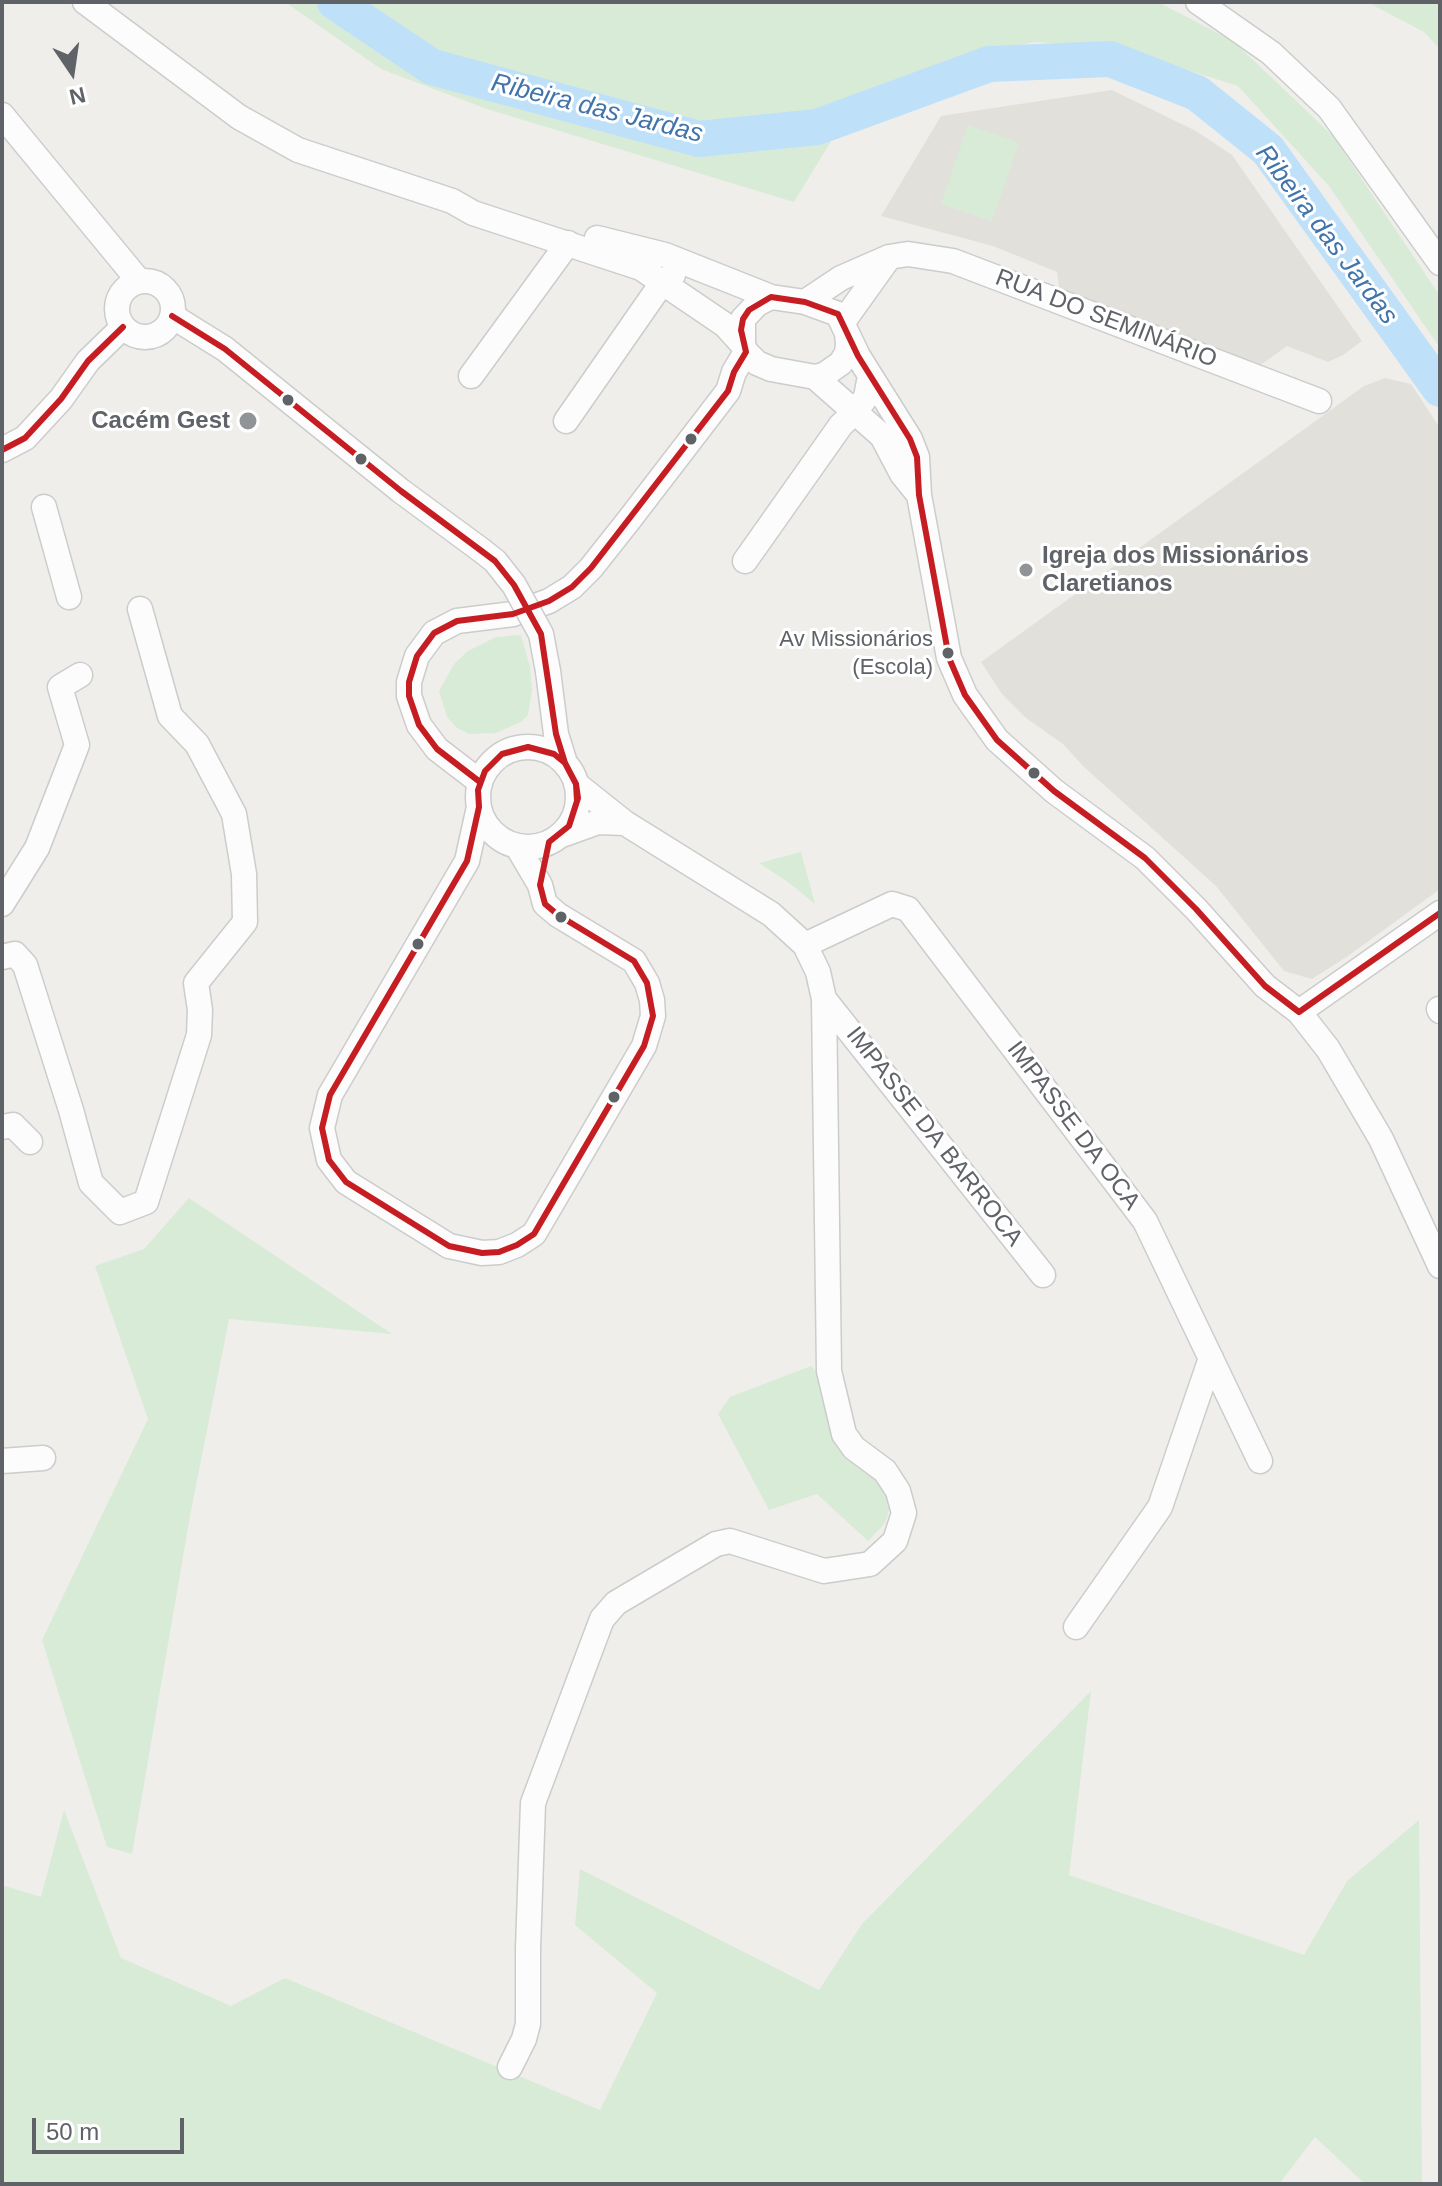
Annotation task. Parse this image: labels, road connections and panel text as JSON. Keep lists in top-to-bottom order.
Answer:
{
  "streets": {
    "street": ["RUA DO SEMINÁRIO", "IMPASSE DA OCA", "IMPASSE DA BARROCA"]
  },
  "water": ["Ribeira das Jardas"],
  "places": ["Cacém Gest", "Igreja dos Missionários Claretianos", "Av Missionários (Escola)"],
  "scale_bar": "50 m",
  "north": "bottom"
}
